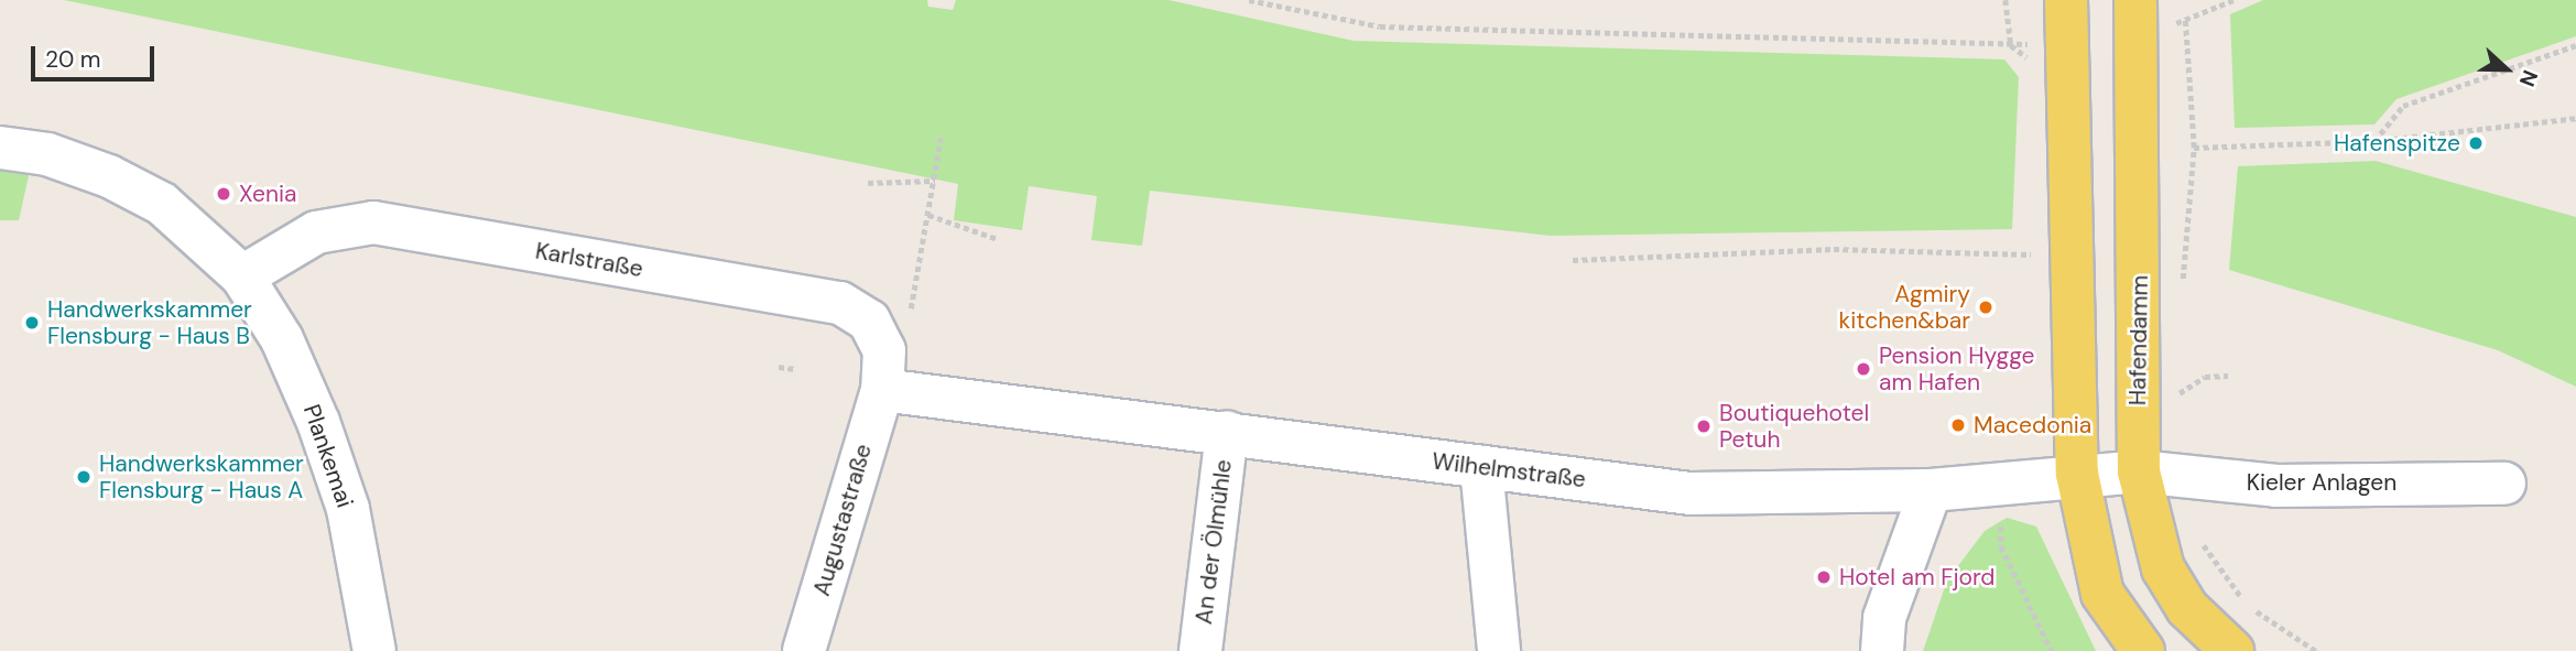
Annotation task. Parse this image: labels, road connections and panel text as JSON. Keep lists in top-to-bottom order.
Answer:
{
  "streets": {
    "main road": ["Hafendamm"],
    "street": [
      "Karlstraße",
      "Plankemai",
      "Wilhelmstraße",
      "Kieler Anlagen",
      "Augustastraße",
      "An der Ölmühle"
    ]
  },
  "crossings": [
    ["Karlstraße", "Plankemai"],
    ["Karlstraße", "Wilhelmstraße"],
    ["Karlstraße", "Augustastraße"],
    ["Hafendamm", "Wilhelmstraße"],
    ["Hafendamm", "Kieler Anlagen"],
    ["Wilhelmstraße", "Kieler Anlagen"],
    ["Wilhelmstraße", "Augustastraße"],
    ["Wilhelmstraße", "An der Ölmühle"]
  ],
  "places": [
    "Hafenspitze",
    "Xenia",
    "Agmiry kitchen&bar",
    "Handwerkskammer Flensburg - Haus B",
    "Pension Hygge am Hafen",
    "Macedonia",
    "Boutiquehotel Petuh",
    "Handwerkskammer Flensburg - Haus A",
    "Hotel am Fjord"
  ],
  "scale_bar": "20 m",
  "north": "right"
}
